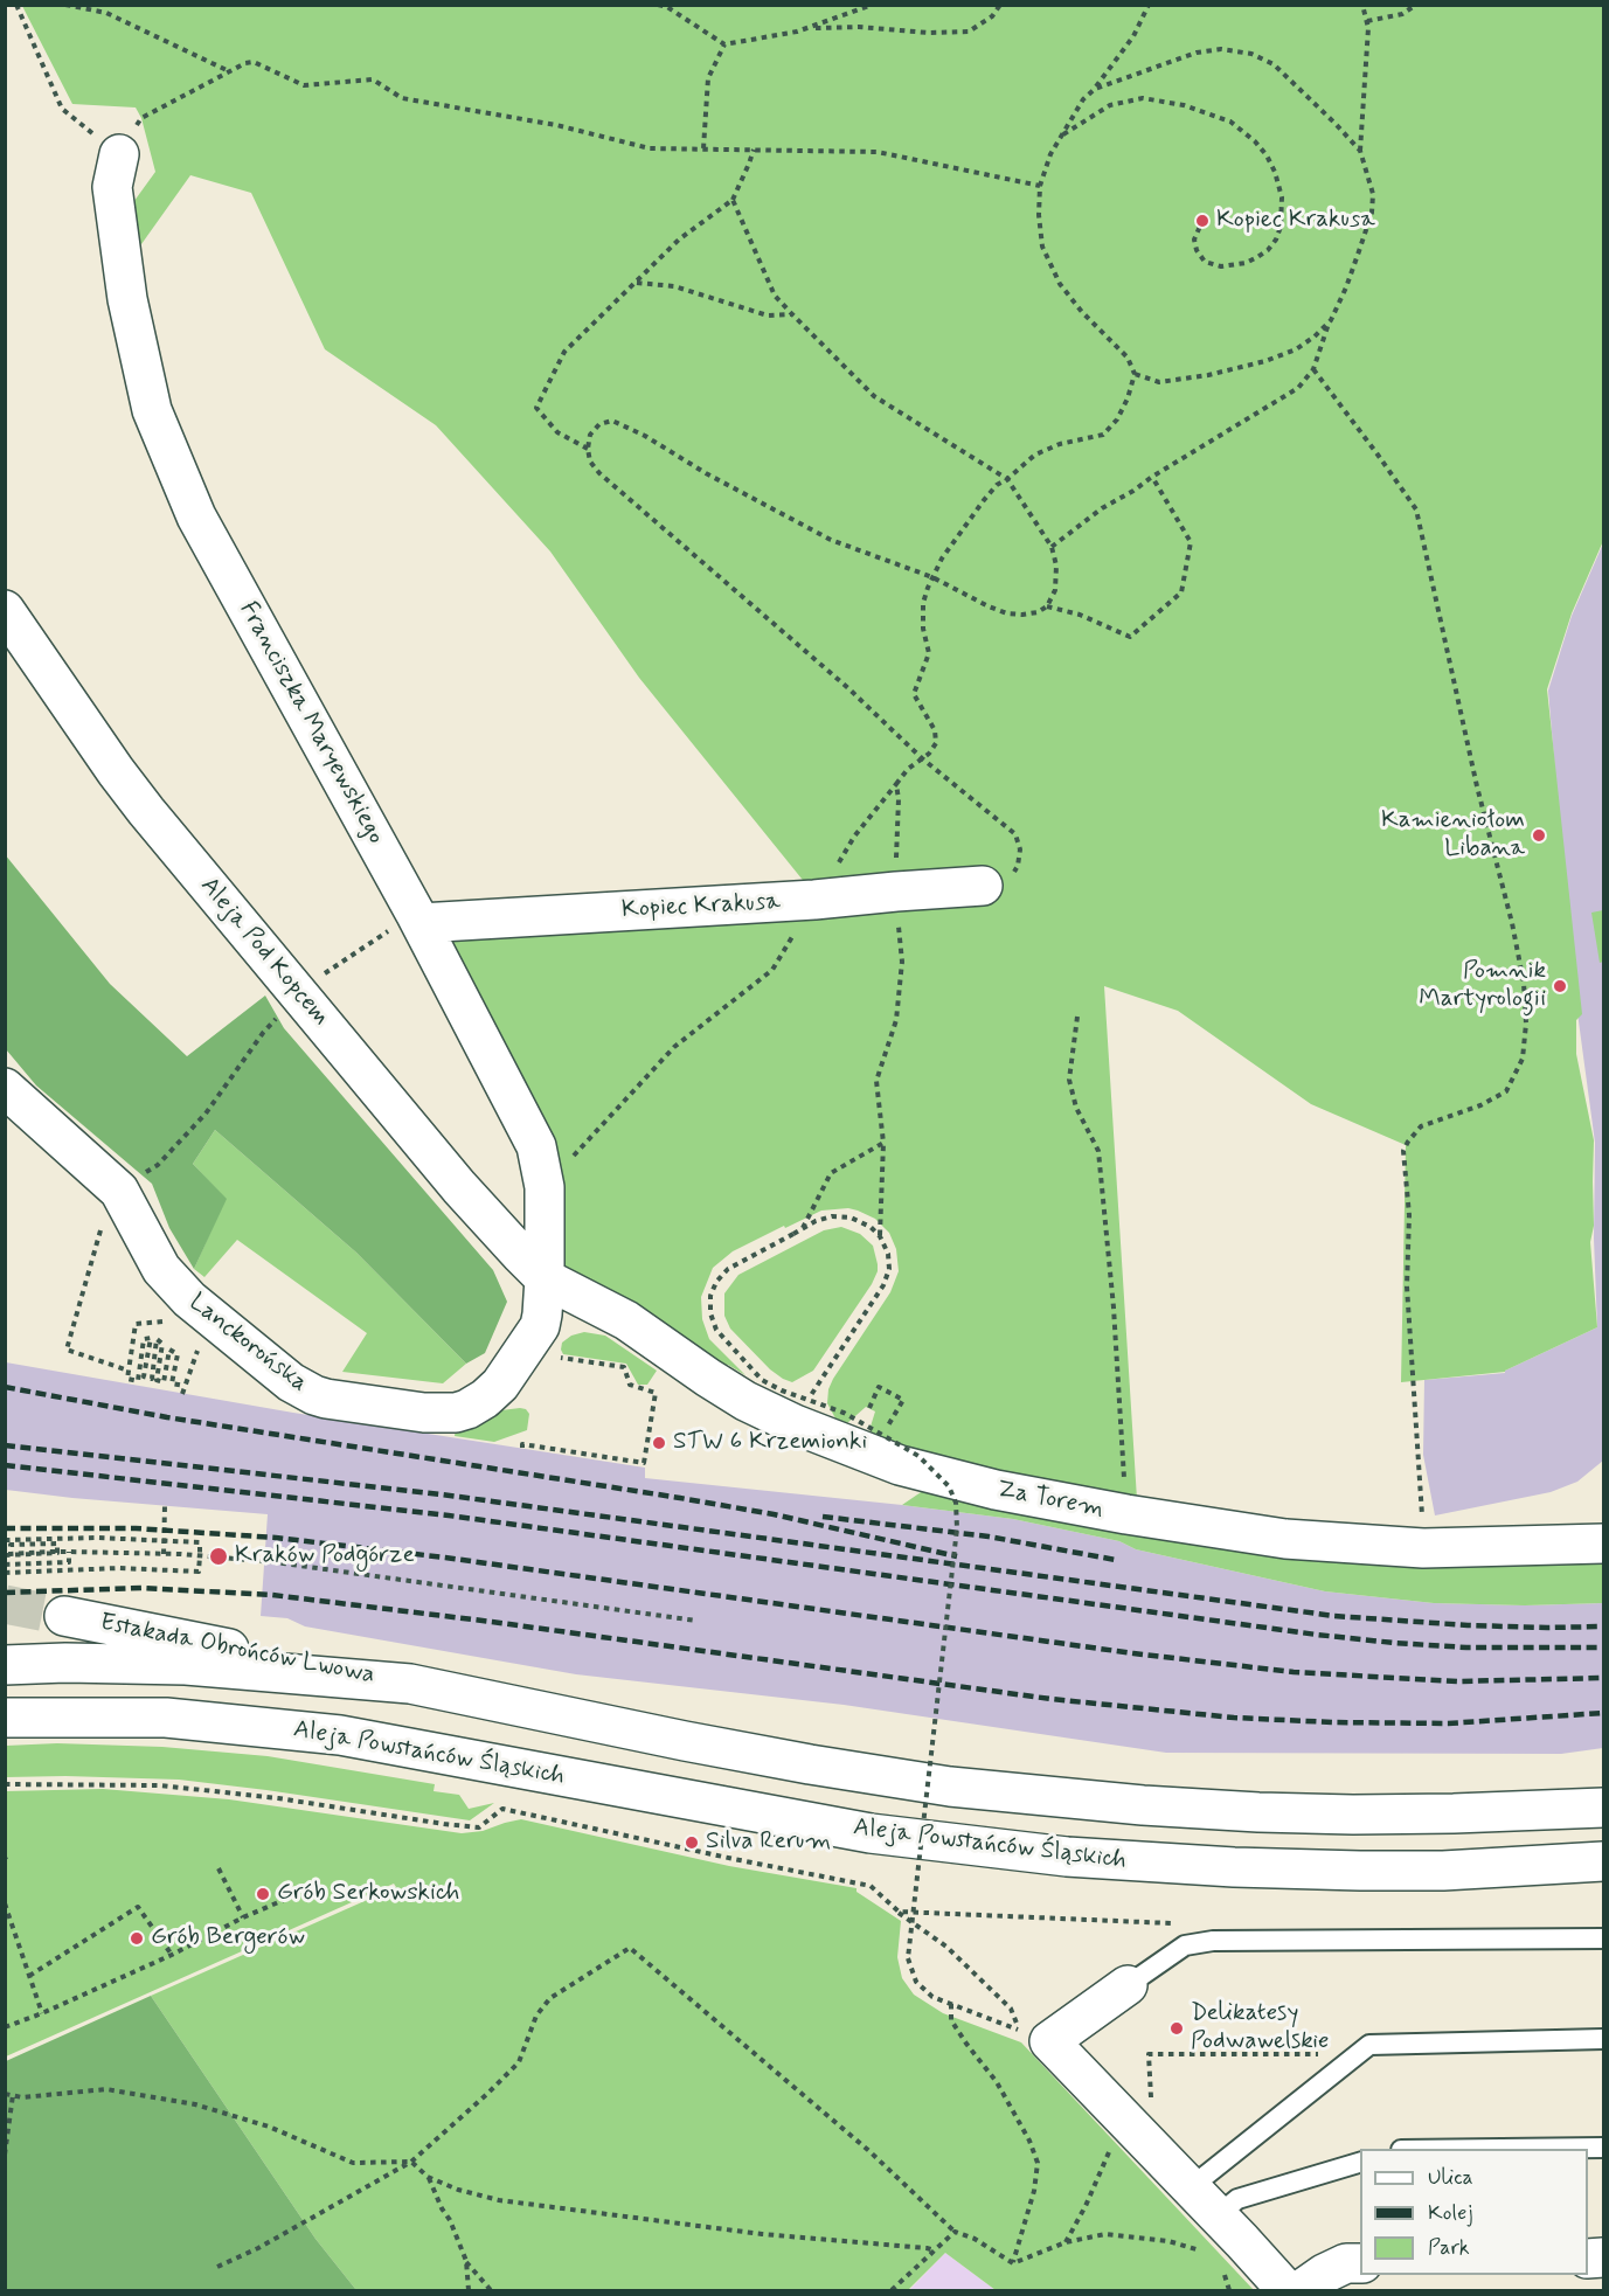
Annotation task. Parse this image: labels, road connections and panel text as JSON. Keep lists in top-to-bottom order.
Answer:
{
  "streets": {
    "street": [
      "Franciszka Maryewskiego",
      "Kopiec Krakusa",
      "Aleja Pod Kopcem",
      "Lanckorońska",
      "Za Torem",
      "Estakada Obrońców Lwowa",
      "Aleja Powstańców Śląskich"
    ]
  },
  "crossings": [
    ["Franciszka Maryewskiego", "Kopiec Krakusa"],
    ["Franciszka Maryewskiego", "Aleja Pod Kopcem"],
    ["Franciszka Maryewskiego", "Lanckorońska"],
    ["Franciszka Maryewskiego", "Za Torem"],
    ["Aleja Pod Kopcem", "Lanckorońska"],
    ["Aleja Pod Kopcem", "Za Torem"],
    ["Lanckorońska", "Za Torem"]
  ],
  "places": [
    "Kopiec Krakusa",
    "Kamieniołom Libana",
    "Pomnik Martyrologii",
    "STW 6 Krzemionki",
    "Kraków Podgórze",
    "Silva Rerum",
    "Grób Serkowskich",
    "Grób Bergerów",
    "Delikatesy Podwawelskie"
  ],
  "legend": ["Ulica", "Kolej", "Park"]
}
